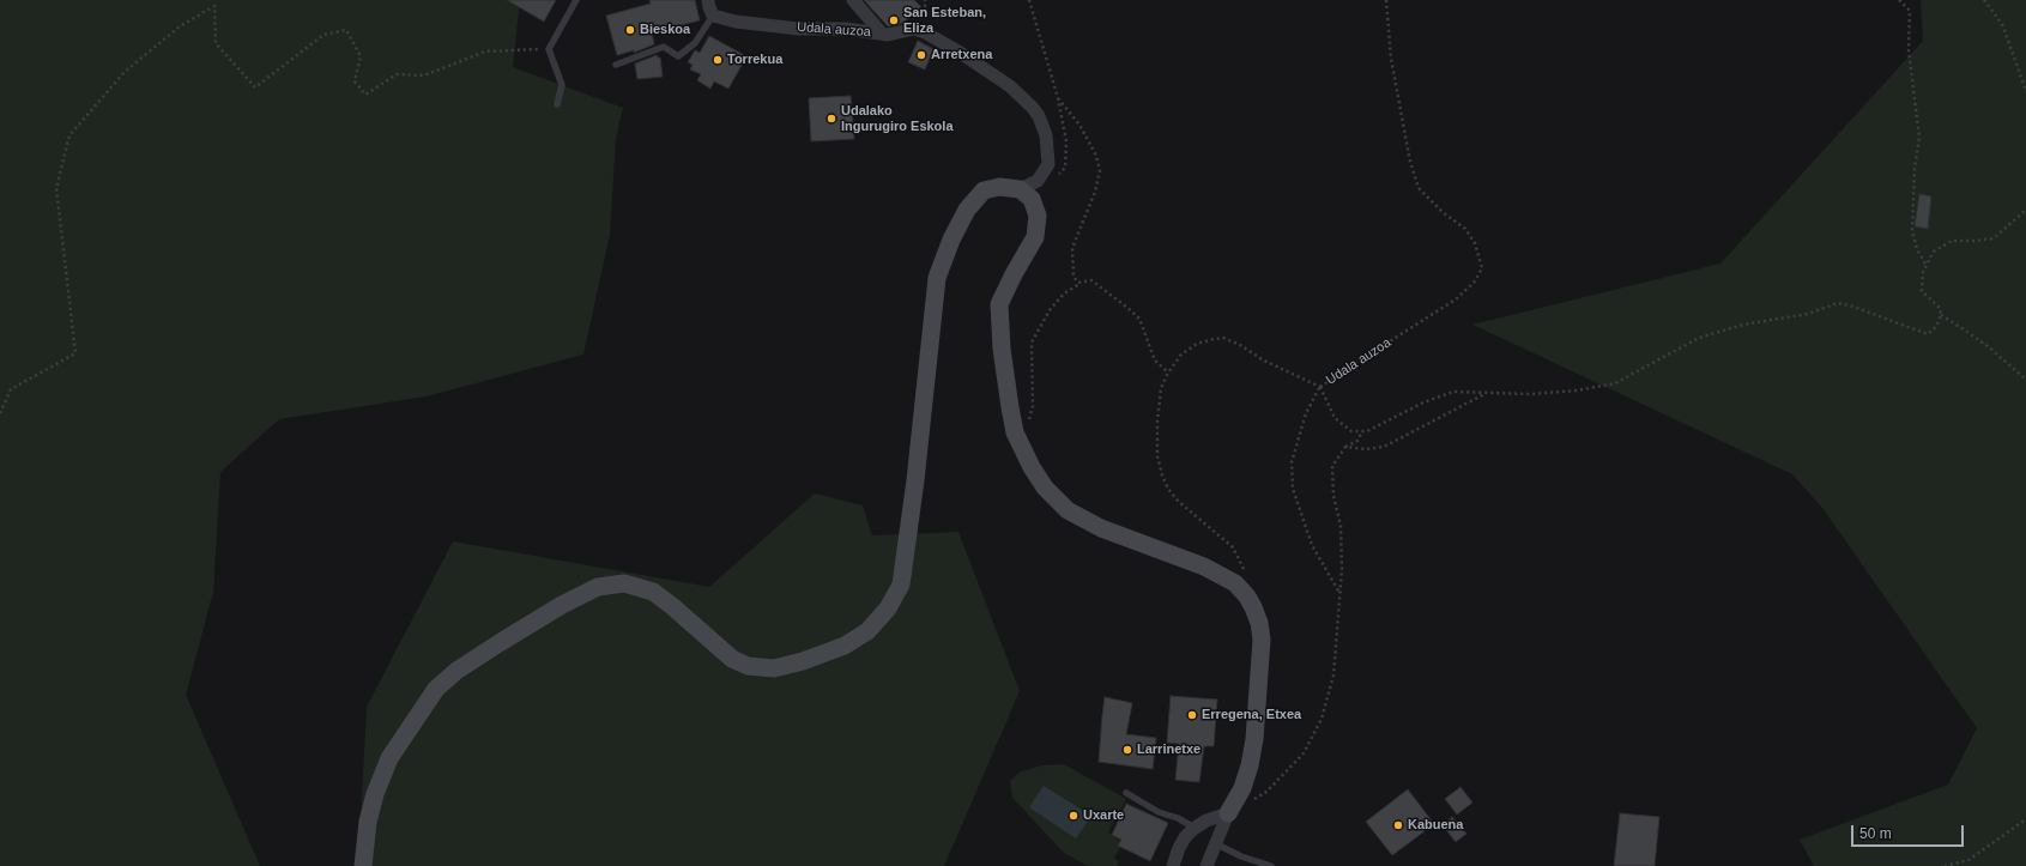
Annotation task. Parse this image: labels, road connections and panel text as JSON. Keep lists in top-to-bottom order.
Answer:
{
  "streets": {
    "street": ["Udala auzoa"]
  },
  "places": [
    "San Esteban, Eliza",
    "Bieskoa",
    "Arretxena",
    "Torrekua",
    "Udalako Ingurugiro Eskola",
    "Erregena, Etxea",
    "Larrinetxe",
    "Uxarte",
    "Kabuena"
  ],
  "scale_bar": "50 m"
}
